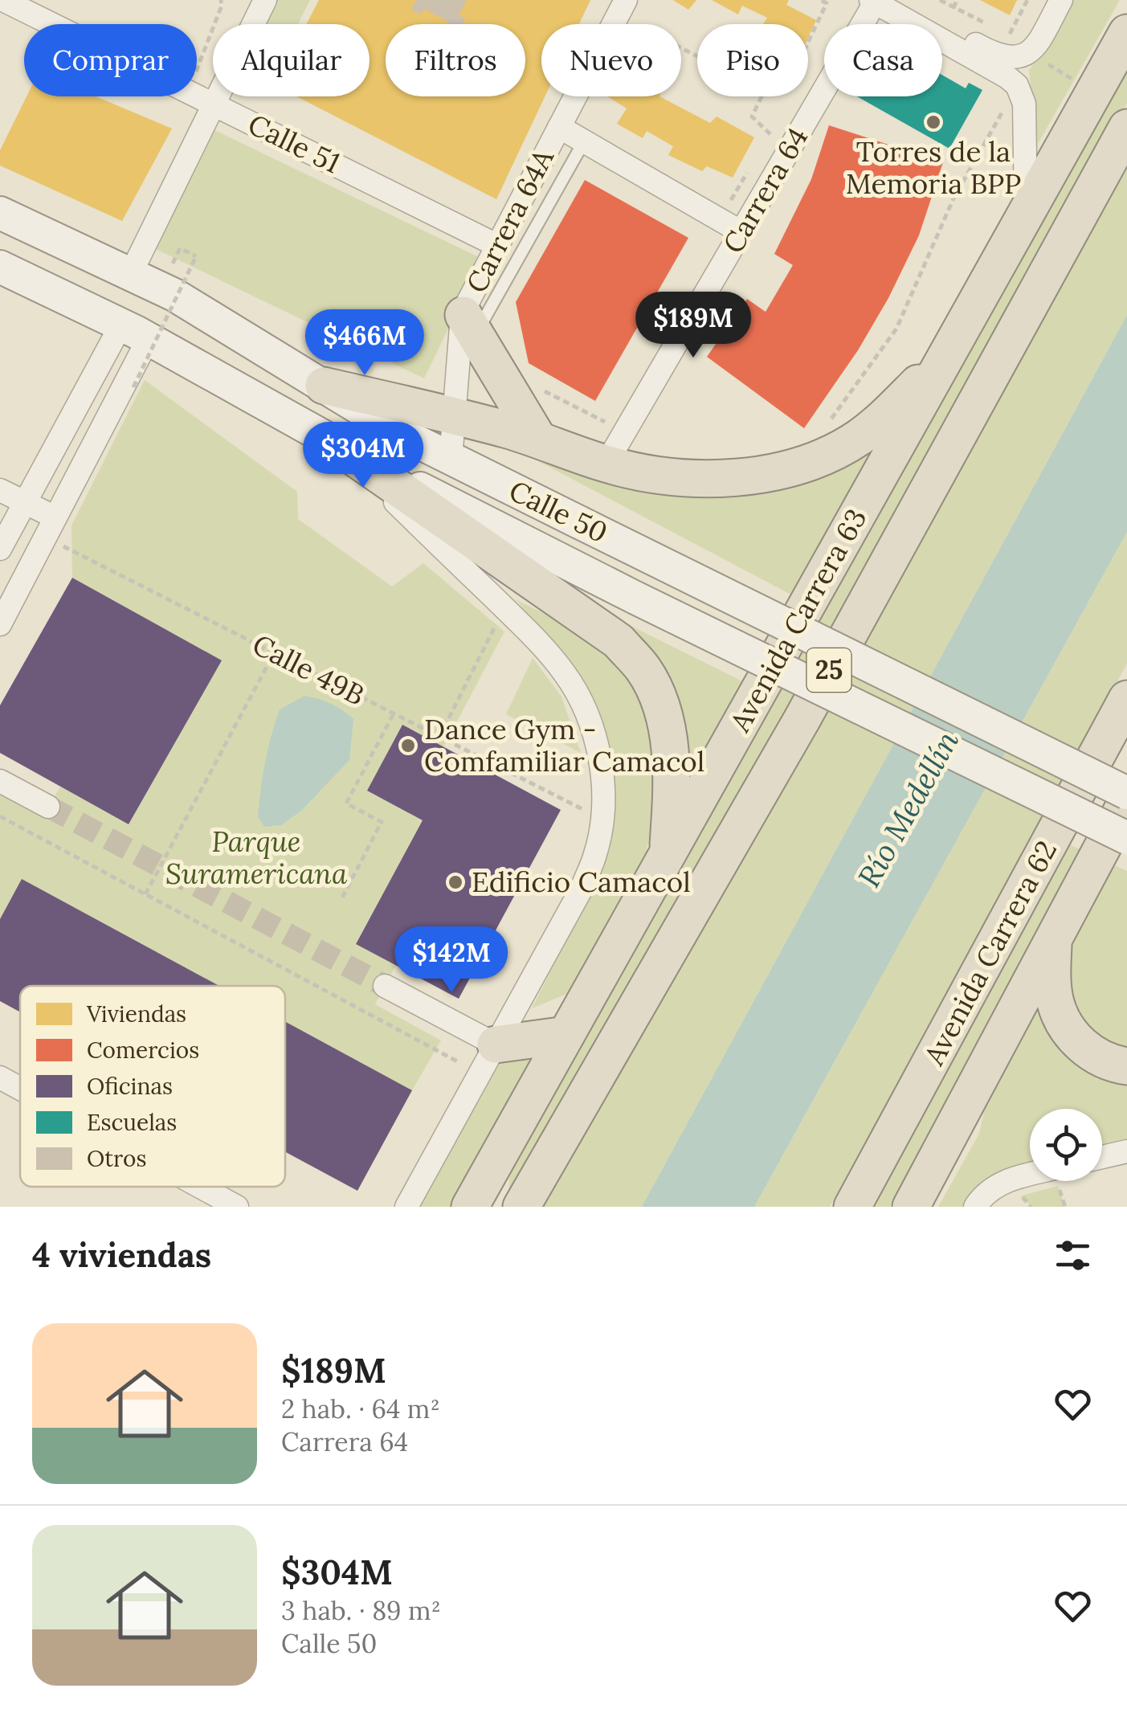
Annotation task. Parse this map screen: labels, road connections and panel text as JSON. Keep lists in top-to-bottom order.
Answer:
{
  "streets": {
    "highway": ["Avenida Carrera 63", "25", "Avenida Carrera 62"],
    "main road": ["Calle 50"],
    "street": ["Calle 51", "Carrera 64", "Carrera 64A"],
    "path": ["Calle 49B"]
  },
  "crossings": [
    ["Calle 51", "Carrera 64A"],
    ["Carrera 64A", "Calle 50"],
    ["Calle 50", "Calle 49B"]
  ],
  "water": ["Río Medellín"],
  "parks": ["Parque Suramericana"],
  "places": ["Torres de la Memoria BPP", "Dance Gym - Comfamiliar Camacol", "Edificio Camacol"],
  "legend": [
    "Viviendas",
    "Comercios",
    "Oficinas",
    "Escuelas",
    "Otros"
  ],
  "page": {
    "chip": [
      "Comprar",
      "Alquilar",
      "Filtros",
      "Nuevo",
      "Piso",
      "Casa"
    ],
    "price": [
      "$189M",
      "$466M",
      "$304M",
      "$142M"
    ],
    "heading": "4 viviendas",
    "list": [
      {
        "name": "$189M",
        "note": "2 hab. · 64 m² · Carrera 64"
      },
      {
        "name": "$304M",
        "note": "3 hab. · 89 m² · Calle 50"
      }
    ]
  }
}
